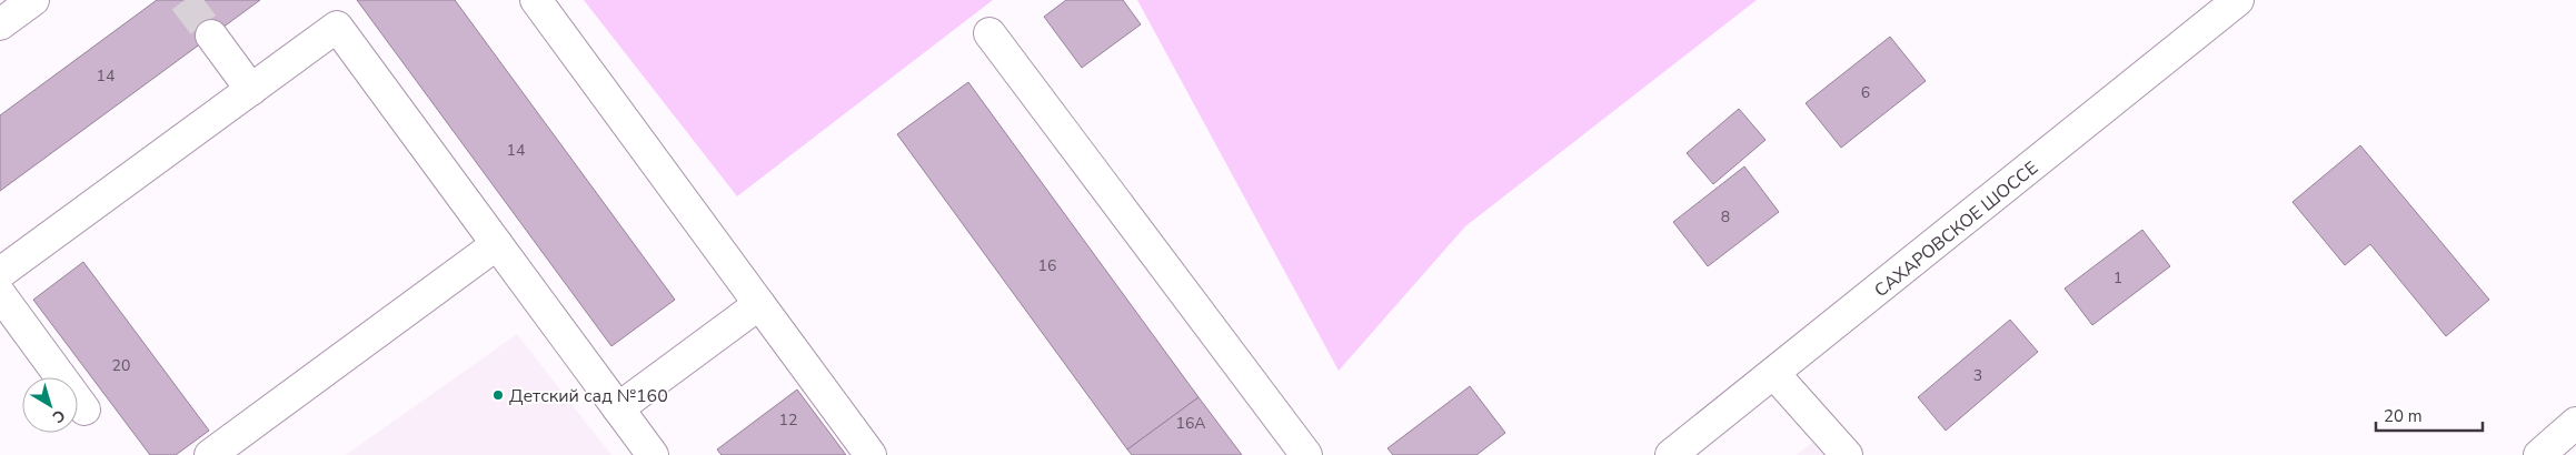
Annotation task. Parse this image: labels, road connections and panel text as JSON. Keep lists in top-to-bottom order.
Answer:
{
  "streets": {
    "main road": ["САХАРОВСКОЕ ШОССЕ"]
  },
  "places": ["Детский сад №160"],
  "house_numbers": [
    "14",
    "6",
    "14",
    "8",
    "16",
    "1",
    "20",
    "3",
    "12",
    "16А"
  ],
  "scale_bar": "20 m",
  "north": "bottom right"
}
